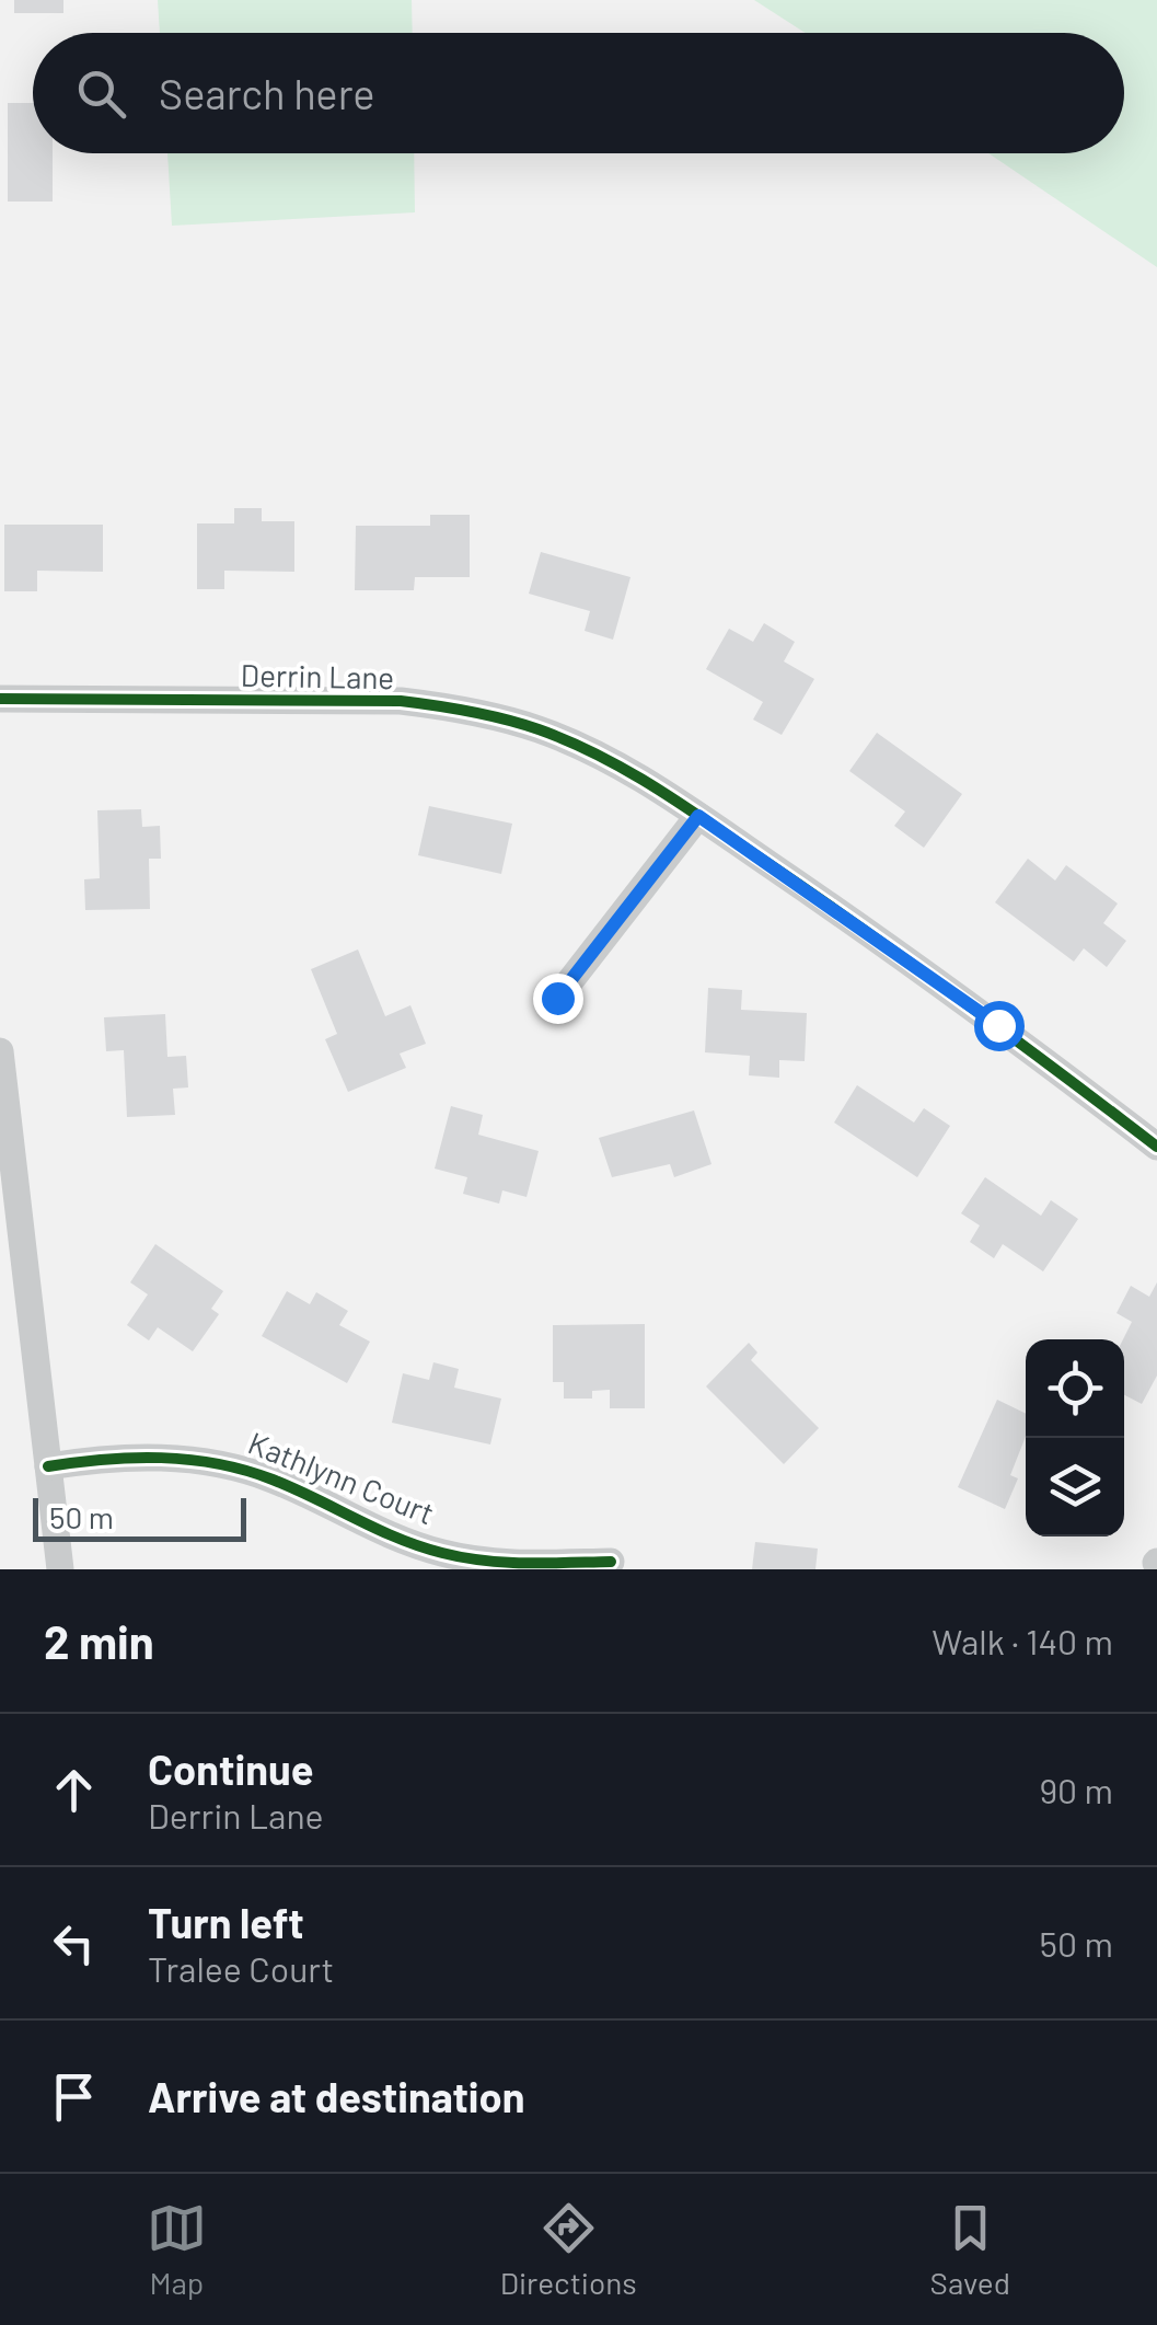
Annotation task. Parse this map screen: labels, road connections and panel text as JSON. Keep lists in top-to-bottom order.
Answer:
{
  "streets": {
    "street": ["Derrin Lane", "Kathlynn Court"]
  },
  "scale_bar": "50 m",
  "page": {
    "search": "Search here",
    "scale": "50 m",
    "heading": ["2 min", "Walk · 140 m"],
    "list": [
      ["Continue", "Derrin Lane", "90 m"],
      ["Turn left", "Tralee Court", "50 m"],
      "Arrive at destination"
    ],
    "nav": ["Map", "Directions", "Saved"]
  }
}
